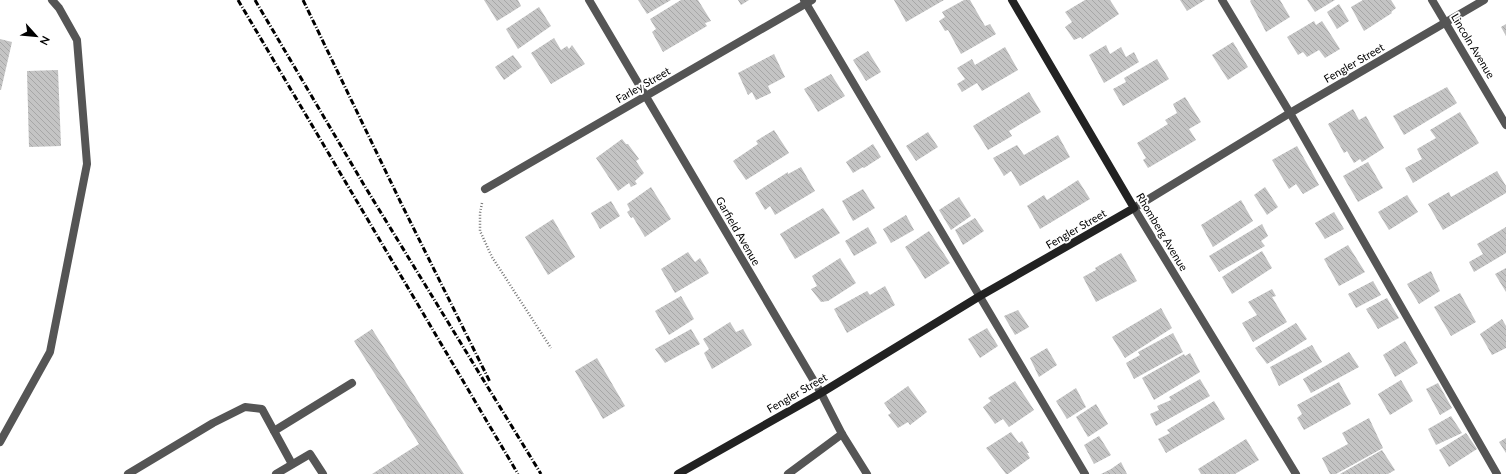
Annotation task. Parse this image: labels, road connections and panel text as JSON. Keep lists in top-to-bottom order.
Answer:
{
  "streets": {
    "main road": ["Fengler Street", "Rhomberg Avenue"],
    "street": ["Lincoln Avenue", "Farley Street", "Garfield Avenue"]
  },
  "crossings": [
    ["Lincoln Avenue", "Fengler Street"],
    ["Fengler Street", "Garfield Avenue"],
    ["Fengler Street", "Rhomberg Avenue"],
    ["Farley Street", "Garfield Avenue"]
  ],
  "north": "bottom right"
}
